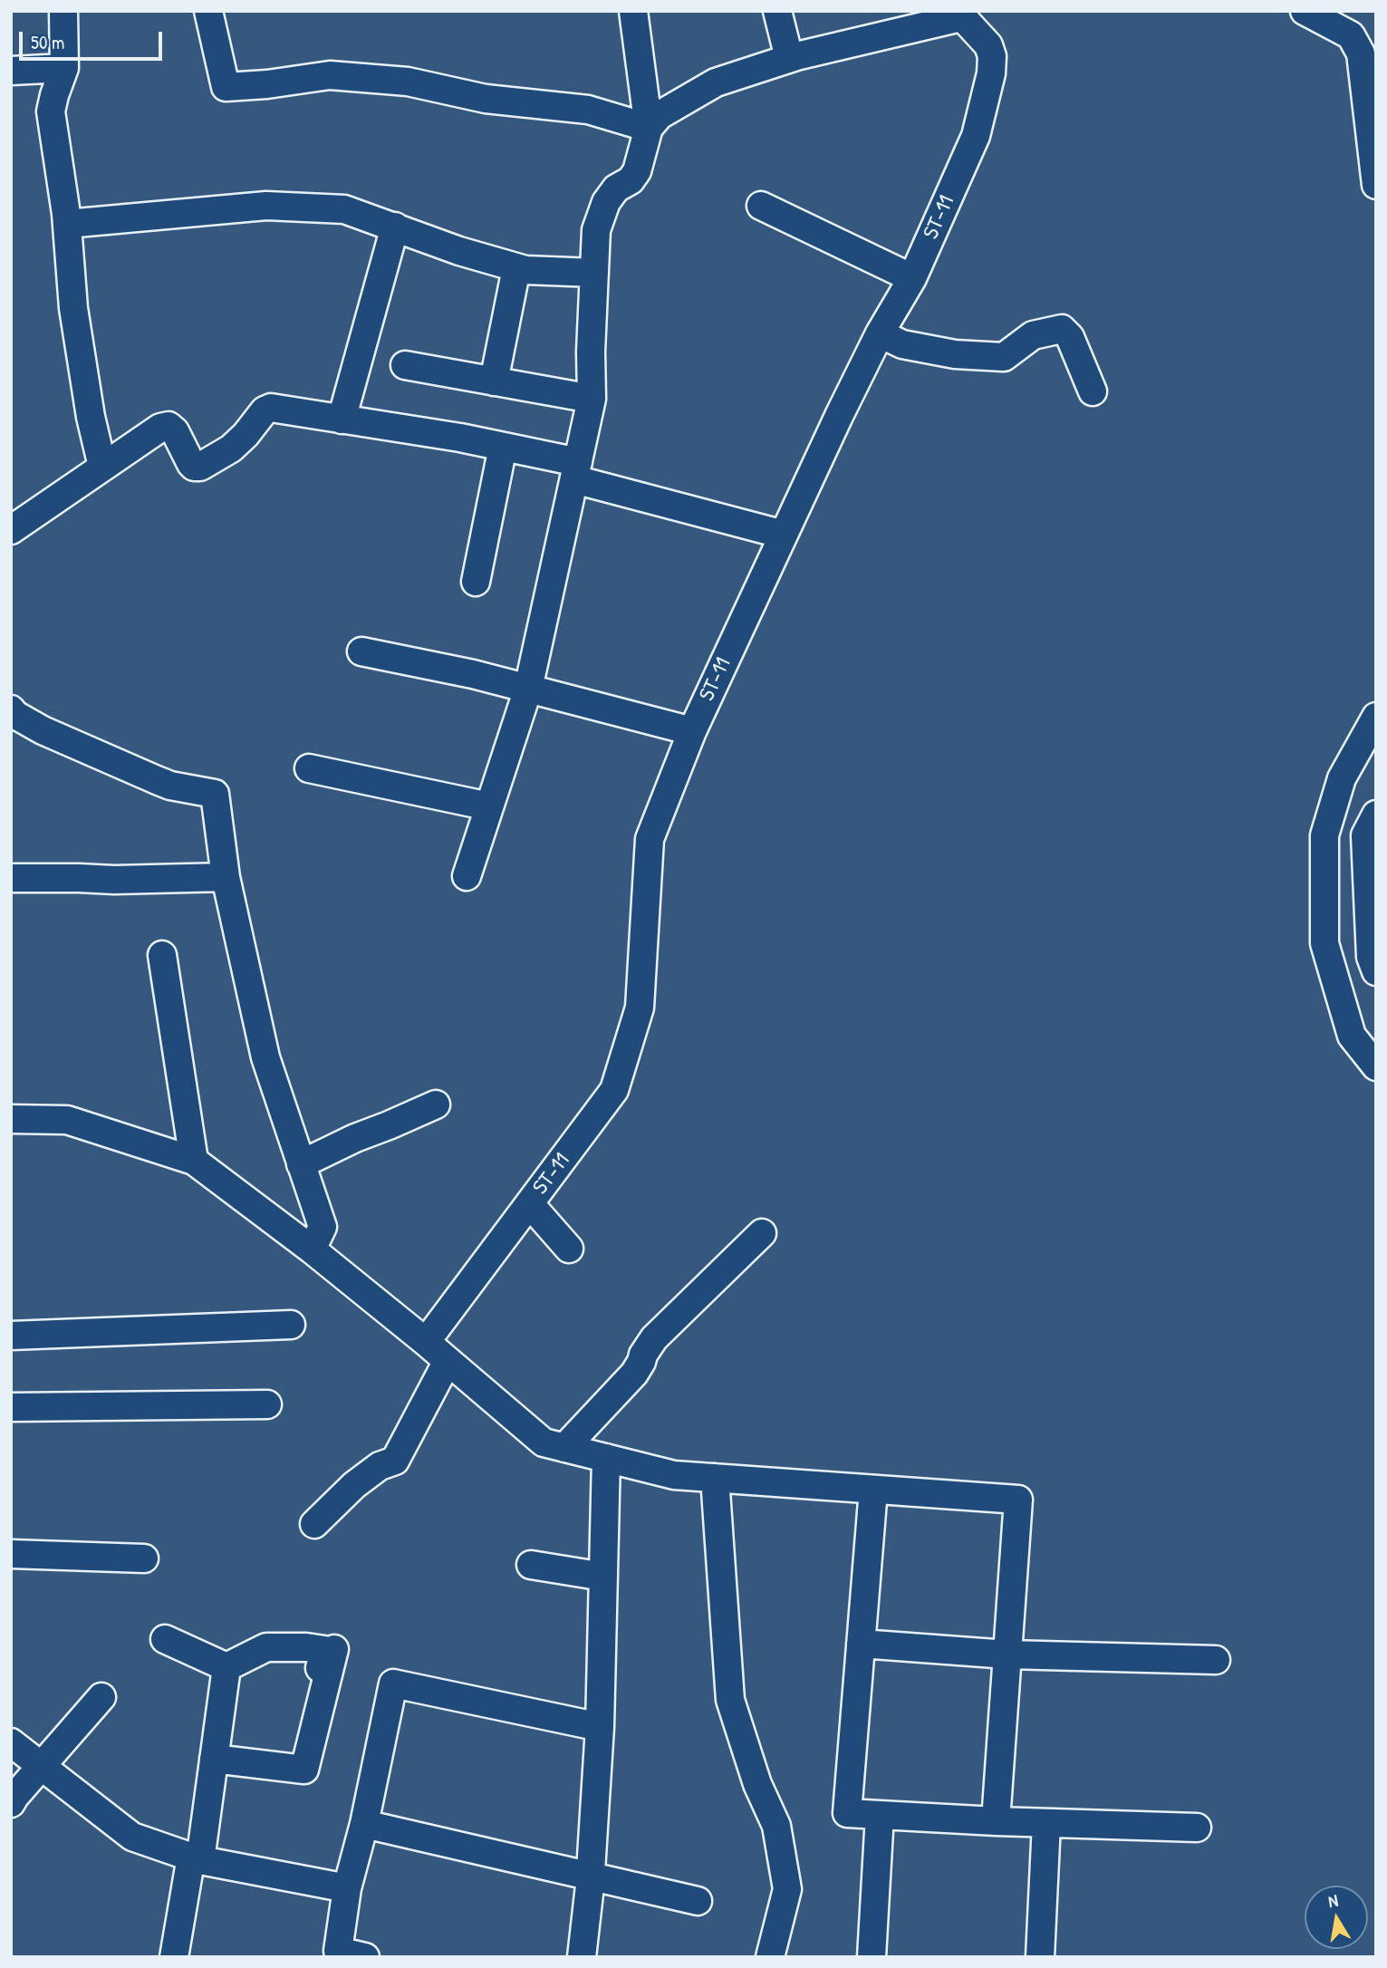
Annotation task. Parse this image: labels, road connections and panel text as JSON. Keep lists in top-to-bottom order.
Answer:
{
  "streets": {
    "street": ["ST-11"]
  },
  "scale_bar": "50 m",
  "north": "top"
}
